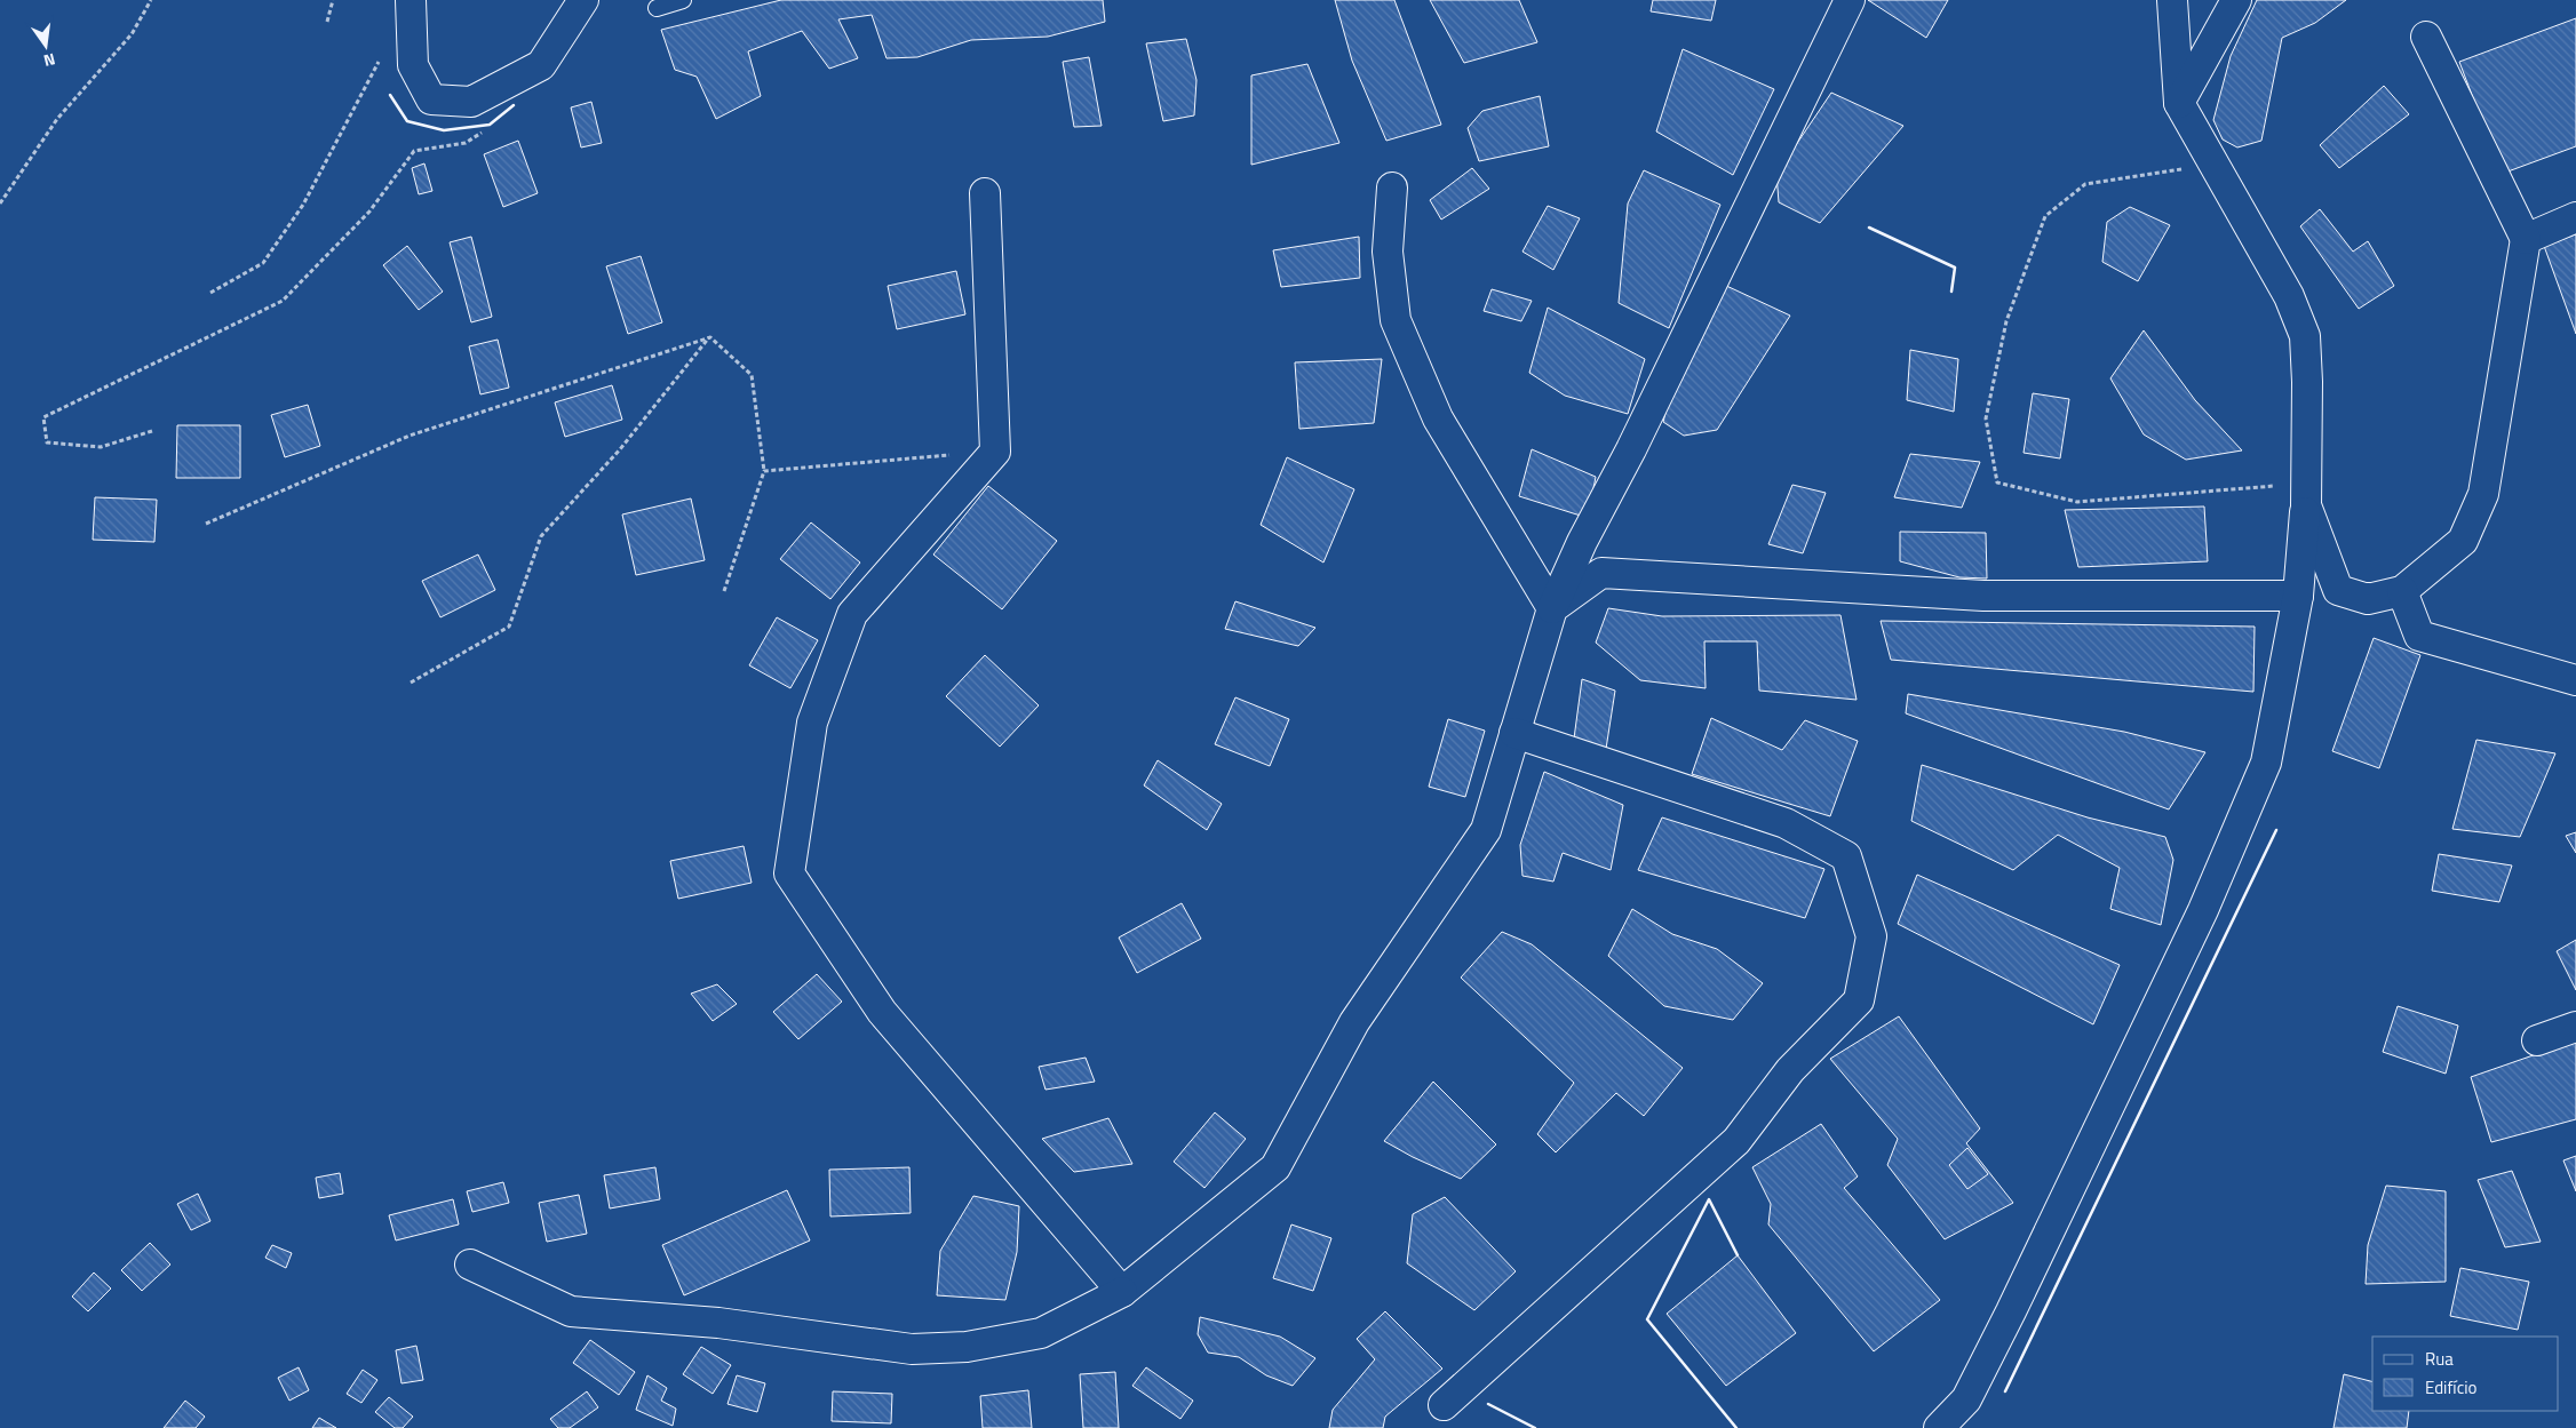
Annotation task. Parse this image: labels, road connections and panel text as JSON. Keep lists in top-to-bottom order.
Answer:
{
  "legend": ["Rua", "Edifício"],
  "north": "bottom"
}
